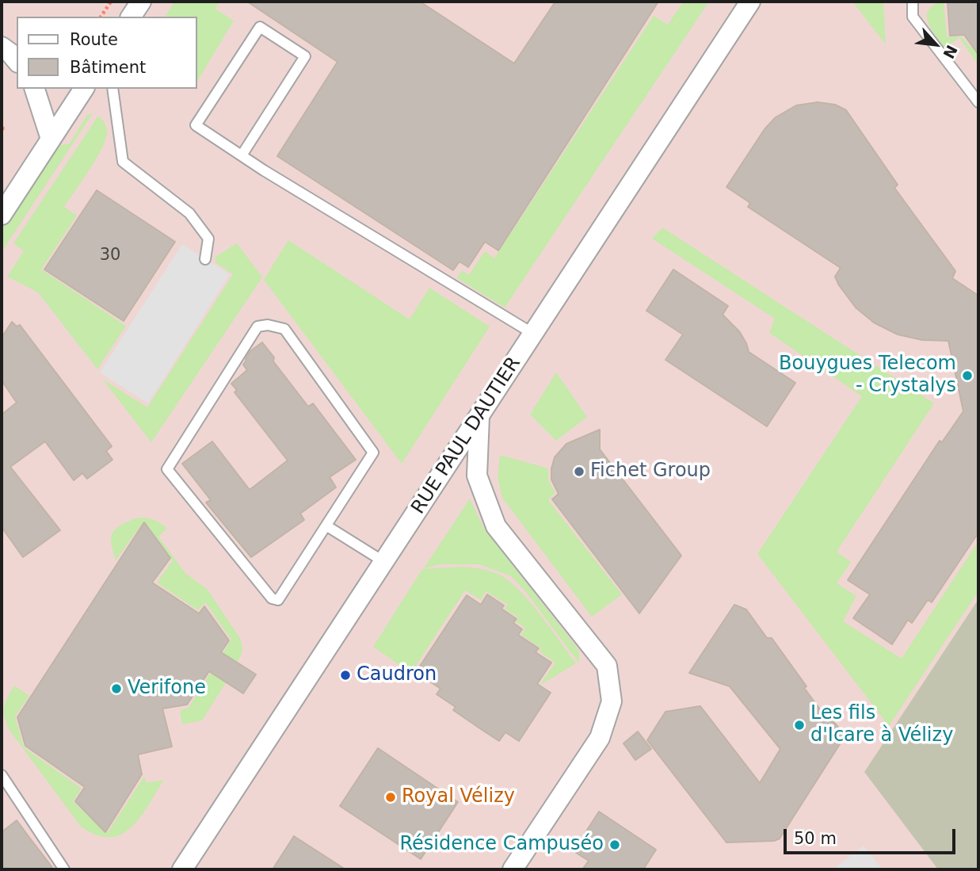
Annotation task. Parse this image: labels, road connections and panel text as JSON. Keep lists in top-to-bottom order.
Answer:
{
  "streets": {
    "street": ["RUE PAUL DAUTIER"]
  },
  "places": [
    "Bouygues Telecom - Crystalys",
    "Fichet Group",
    "Caudron",
    "Verifone",
    "Les fils d'Icare à Vélizy",
    "Royal Vélizy",
    "Résidence Campuséo"
  ],
  "house_numbers": ["30"],
  "legend": ["Route", "Bâtiment"],
  "scale_bar": "50 m",
  "north": "bottom right"
}
